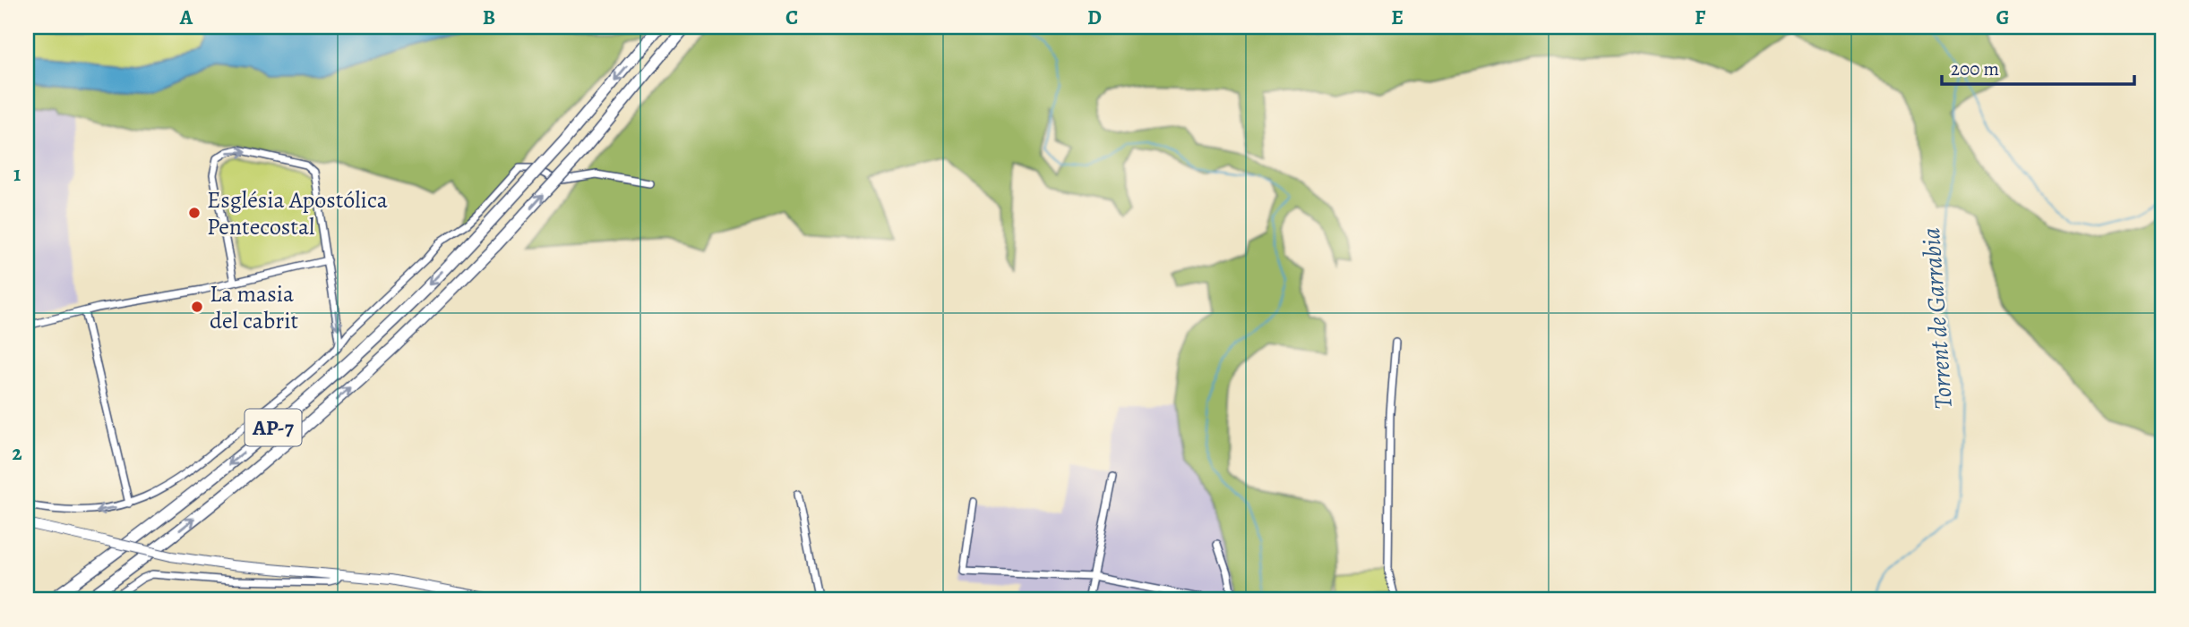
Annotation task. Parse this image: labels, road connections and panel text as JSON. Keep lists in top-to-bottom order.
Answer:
{
  "streets": {
    "highway": ["AP-7"]
  },
  "water": ["Torrent de Garrabia"],
  "places": ["Església Apostólica Pentecostal", "La masia del cabrit"],
  "scale_bar": "200 m",
  "grid": {
    "columns": [
      "A",
      "B",
      "C",
      "D",
      "E",
      "F",
      "G"
    ],
    "rows": ["1", "2"]
  }
}
